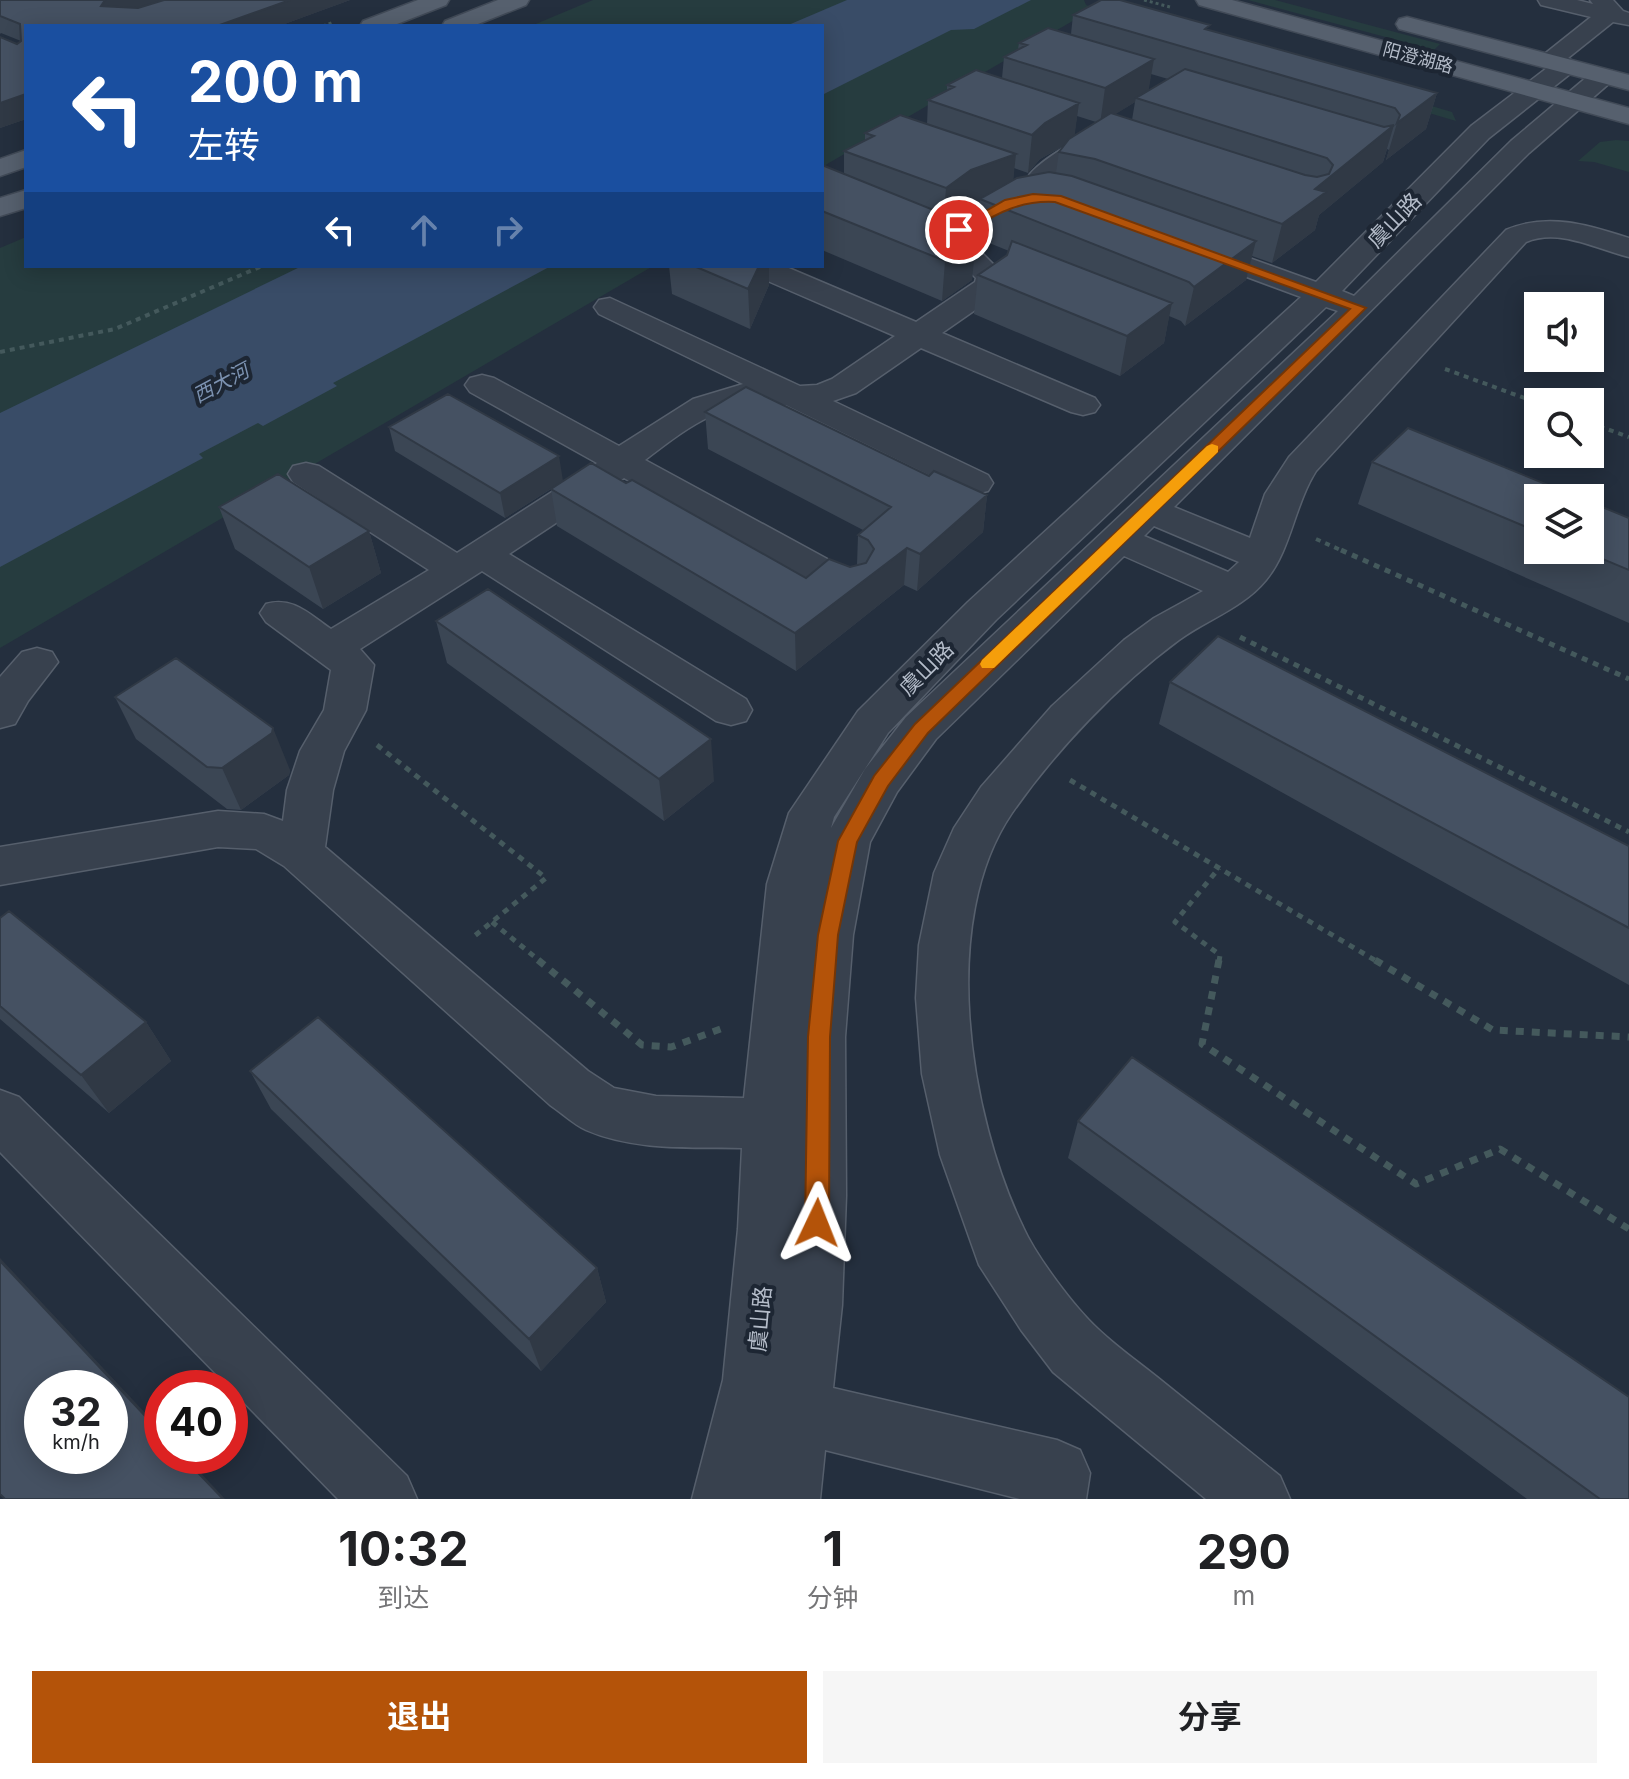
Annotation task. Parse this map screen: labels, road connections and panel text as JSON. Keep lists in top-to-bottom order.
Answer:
{
  "streets": {
    "main road": ["阳澄湖路"],
    "street": ["虞山路"]
  },
  "crossings": [
    ["阳澄湖路", "虞山路"]
  ],
  "water": ["西大河"],
  "page": {
    "turn": ["200 m", "左转"],
    "speed": "32 km/h",
    "limit": "40",
    "eta": [
      "10:32",
      "到达",
      "1",
      "分钟",
      "290",
      "m"
    ],
    "buttons": ["退出", "分享"]
  }
}
